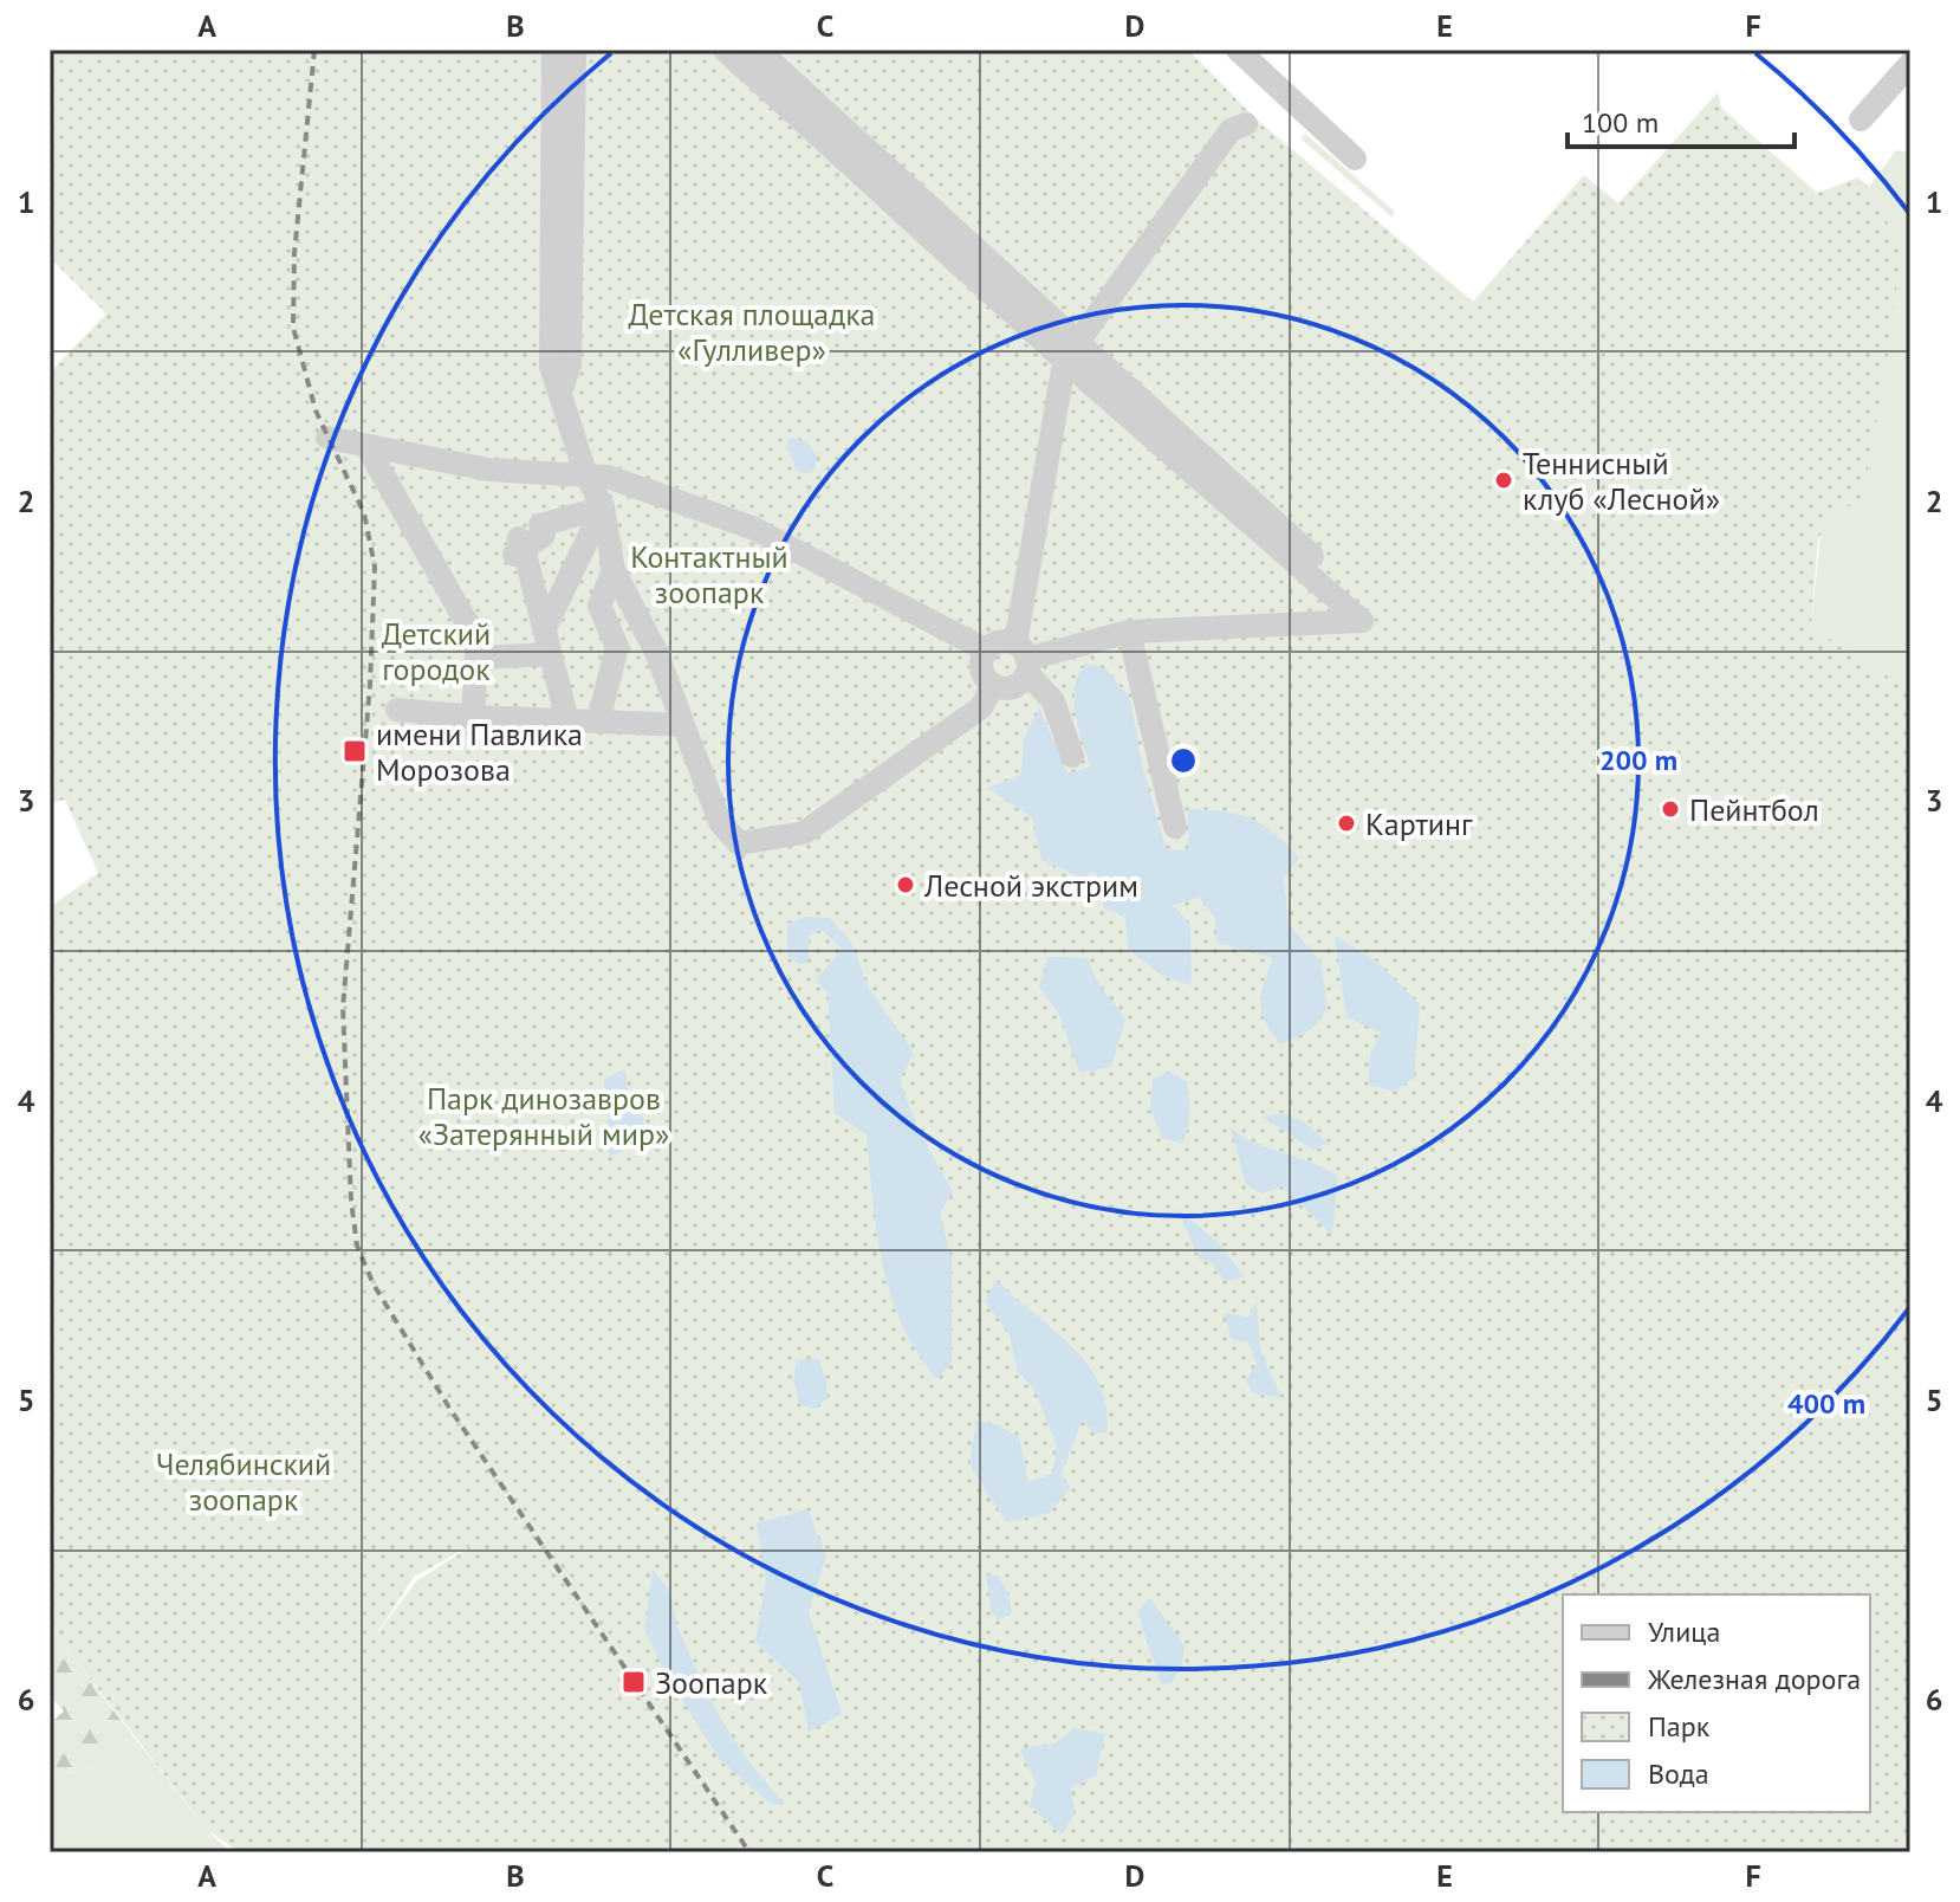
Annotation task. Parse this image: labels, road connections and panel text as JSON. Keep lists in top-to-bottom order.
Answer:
{
  "parks": [
    "Детская площадка «Гулливер»",
    "Контактный зоопарк",
    "Детский городок",
    "Парк динозавров «Затерянный мир»",
    "Челябинский зоопарк"
  ],
  "places": {
    "other": [
      "Теннисный клуб «Лесной»",
      "Пейнтбол",
      "Картинг",
      "Лесной экстрим"
    ],
    "transit": ["имени Павлика Морозова", "Зоопарк"]
  },
  "legend": [
    "Улица",
    "Железная дорога",
    "Парк",
    "Вода"
  ],
  "scale_bar": "100 m",
  "grid": {
    "columns": [
      "A",
      "B",
      "C",
      "D",
      "E",
      "F"
    ],
    "rows": [
      "1",
      "2",
      "3",
      "4",
      "5",
      "6"
    ]
  },
  "rings": ["200 m", "400 m"]
}
